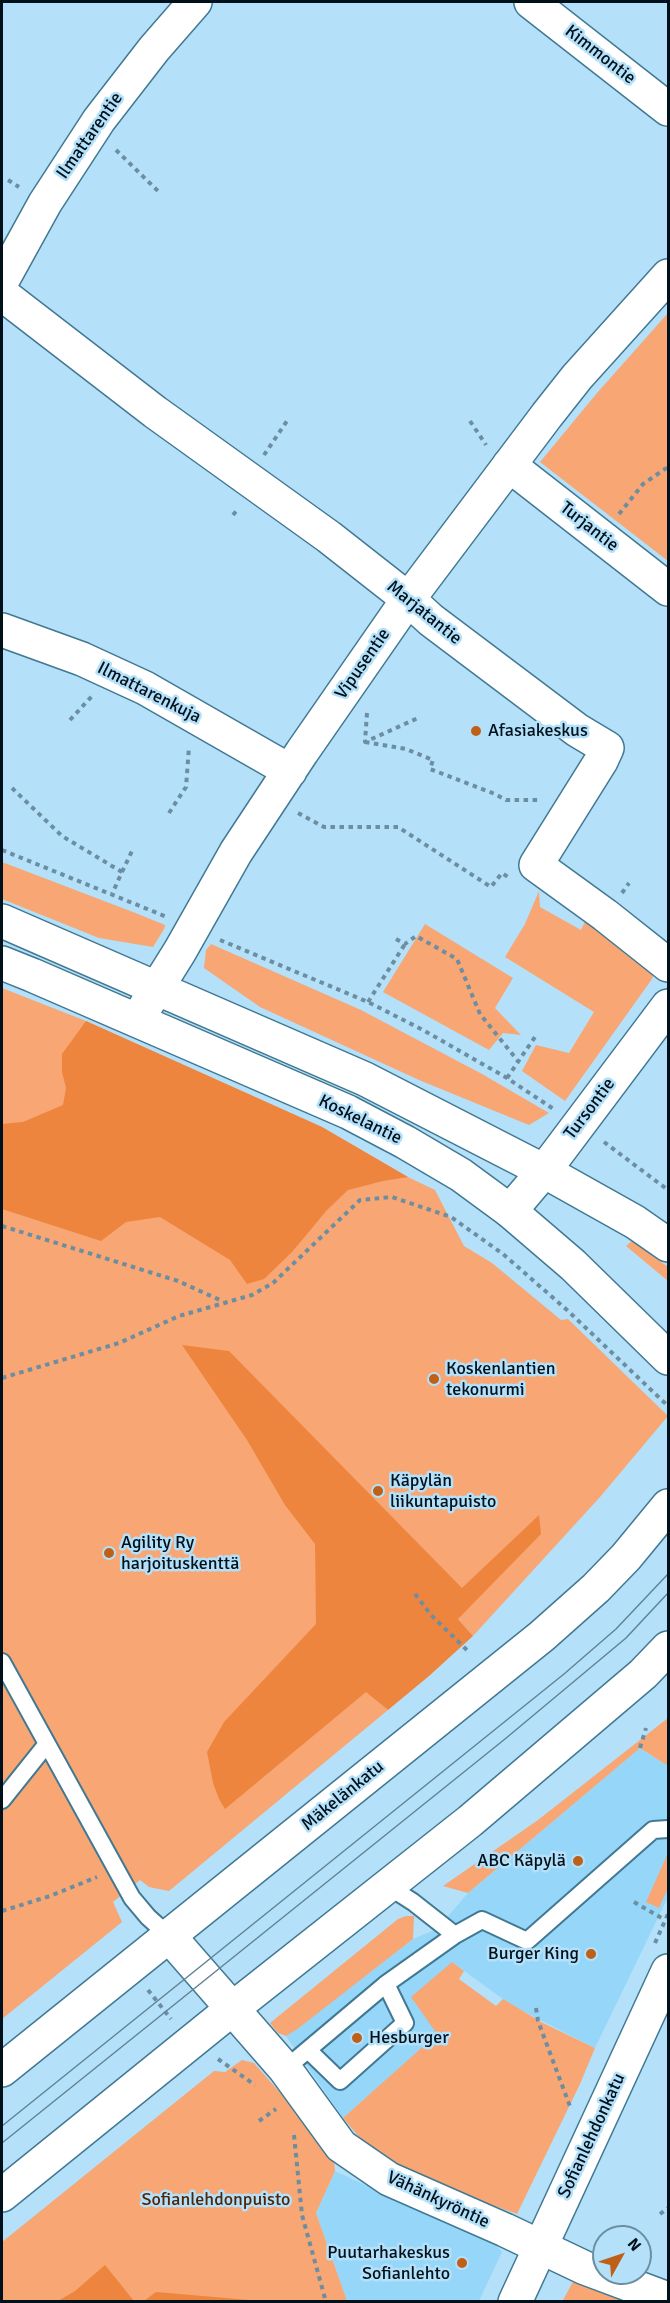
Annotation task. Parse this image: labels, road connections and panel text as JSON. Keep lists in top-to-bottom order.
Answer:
{
  "streets": {
    "street": [
      "Kimmontie",
      "Ilmattarentie",
      "Turjantie",
      "Marjatantie",
      "Vipusentie",
      "Ilmattarenkuja",
      "Tursontie",
      "Koskelantie",
      "Mäkelänkatu",
      "Sofianlehdonkatu",
      "Vähänkyröntie"
    ]
  },
  "crossings": [
    ["Turjantie", "Vipusentie"],
    ["Marjatantie", "Vipusentie"],
    ["Vipusentie", "Ilmattarenkuja"],
    ["Vipusentie", "Koskelantie"],
    ["Tursontie", "Koskelantie"],
    ["Mäkelänkatu", "Vähänkyröntie"],
    ["Sofianlehdonkatu", "Vähänkyröntie"]
  ],
  "parks": ["Sofianlehdonpuisto"],
  "places": [
    "Afasiakeskus",
    "Koskenlantien tekonurmi",
    "Käpylän liikuntapuisto",
    "Agility Ry harjoituskenttä",
    "ABC Käpylä",
    "Burger King",
    "Hesburger",
    "Puutarhakeskus Sofianlehto"
  ],
  "north": "top right"
}
